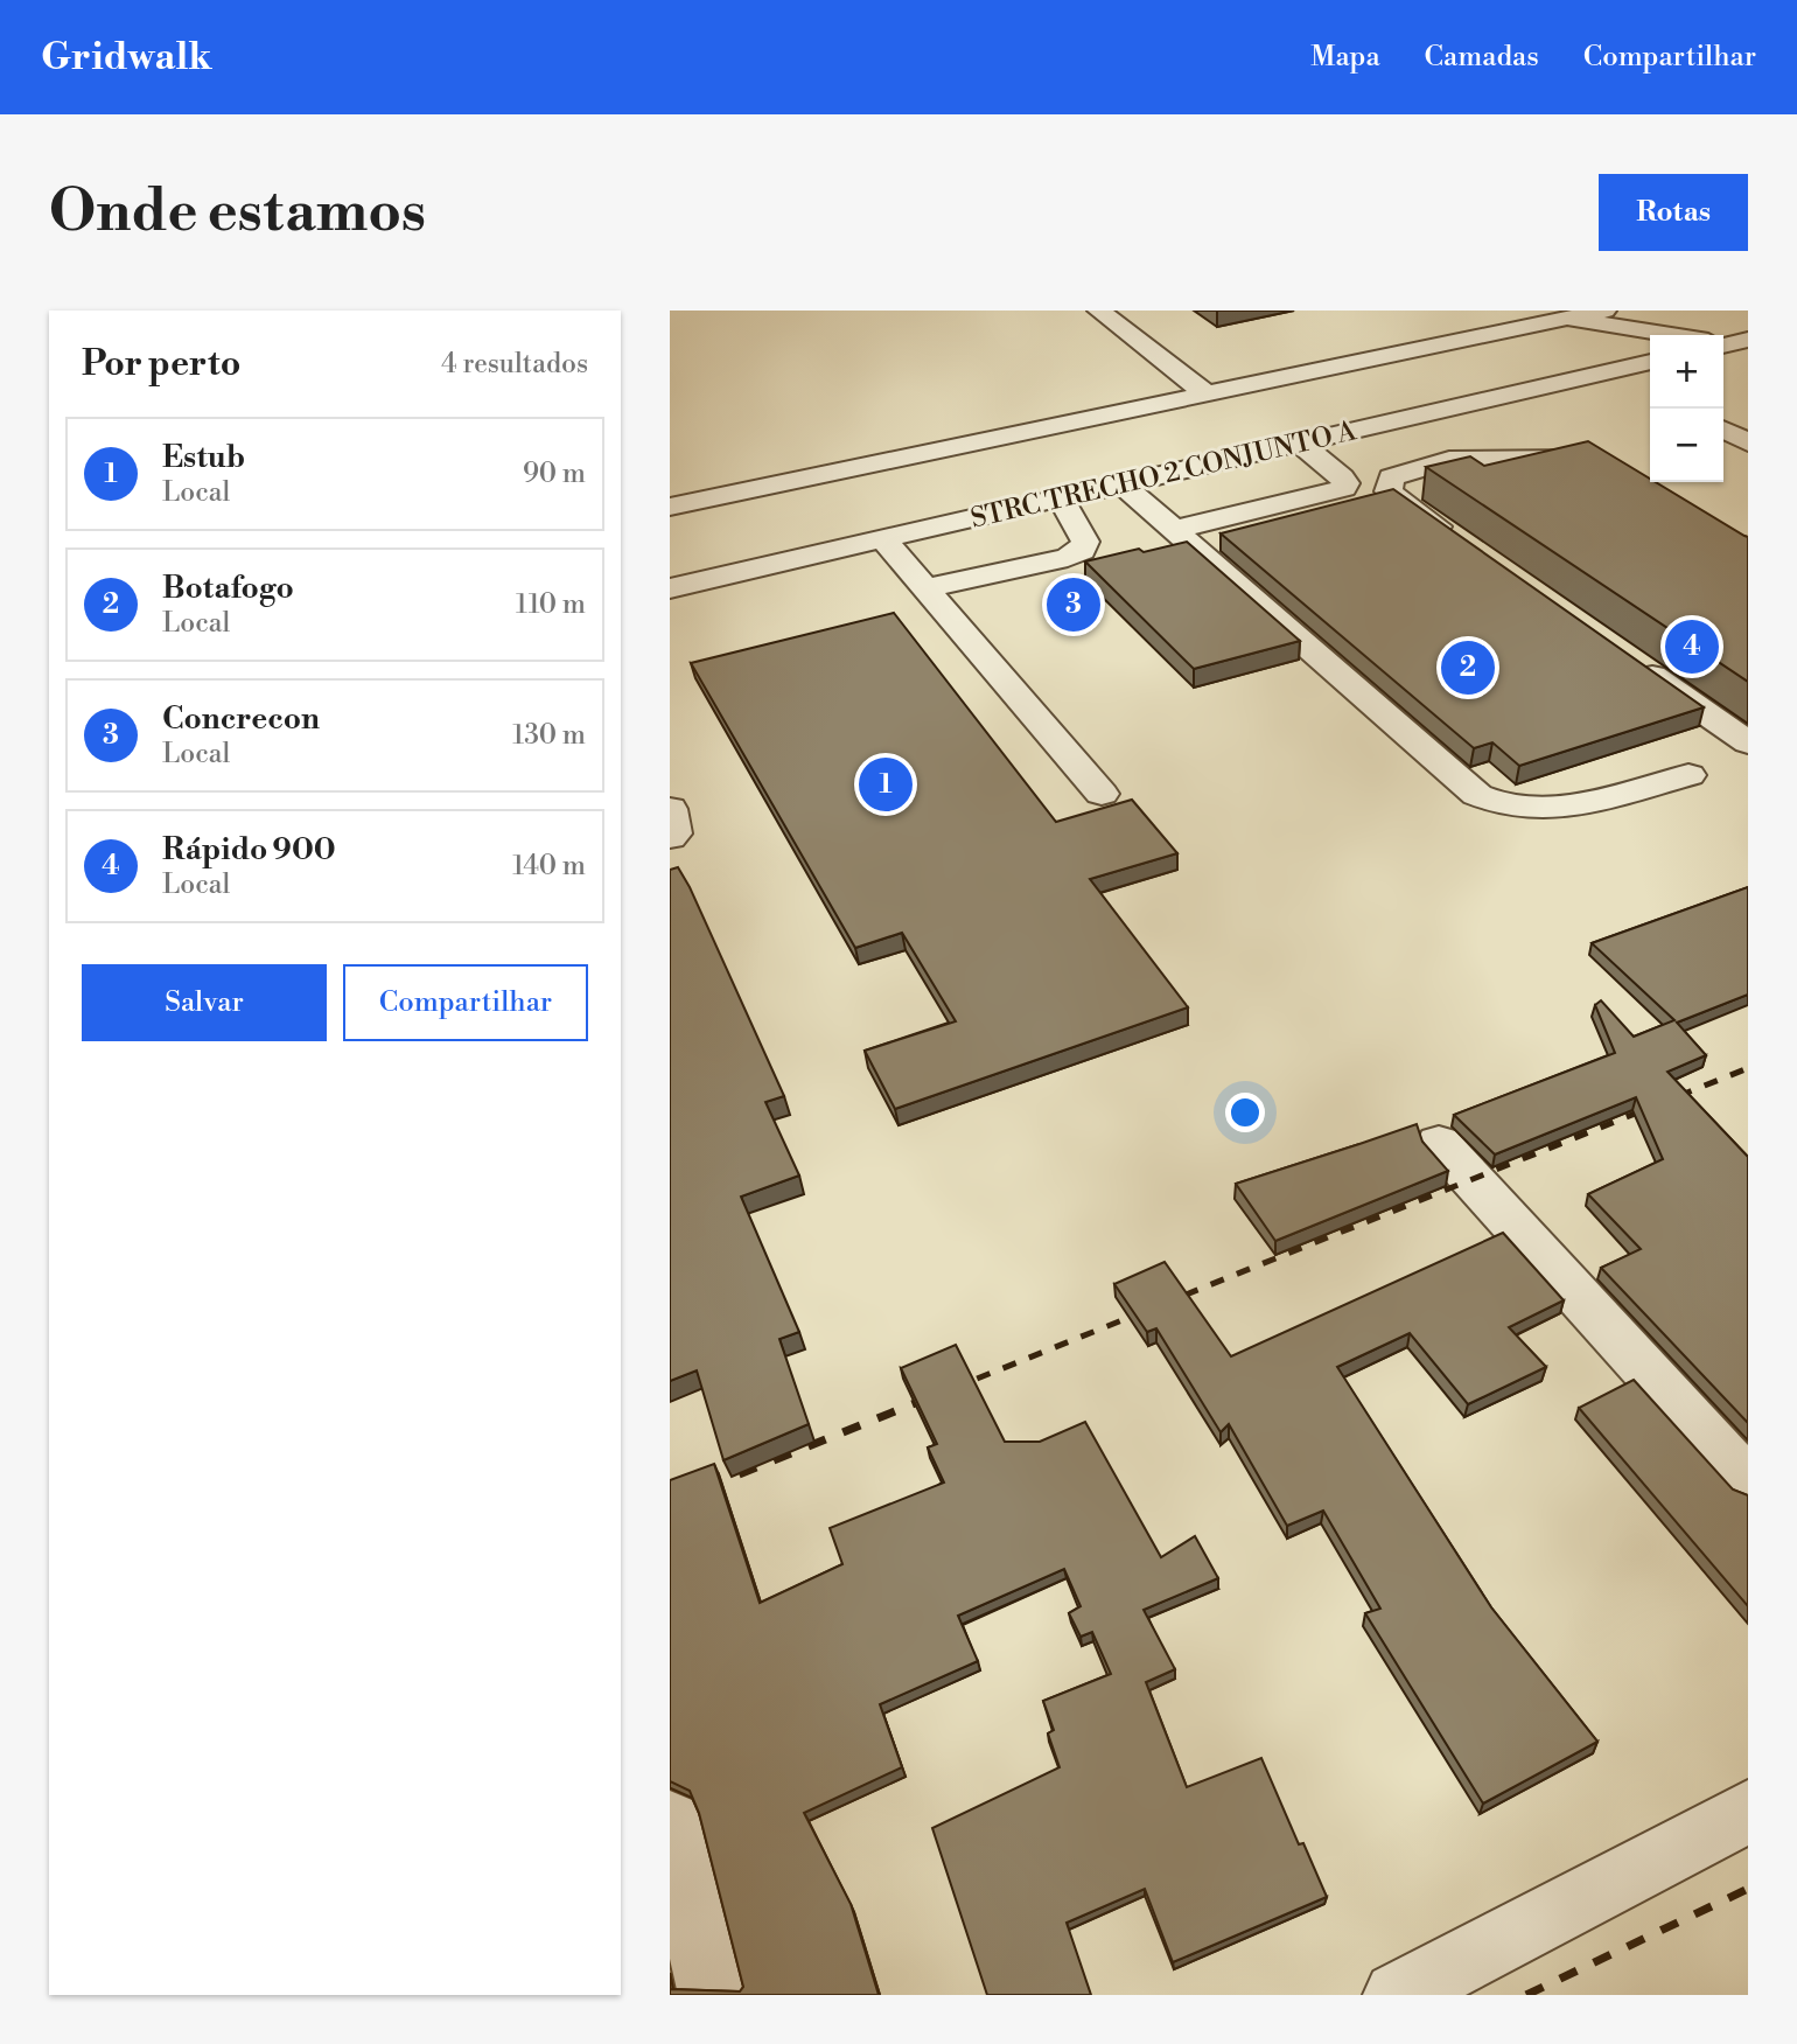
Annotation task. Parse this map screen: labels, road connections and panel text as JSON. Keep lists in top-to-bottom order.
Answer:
{
  "streets": {
    "street": ["STRC TRECHO 2 CONJUNTO A"]
  },
  "page": {
    "header": "Gridwalk",
    "nav": ["Mapa", "Camadas", "Compartilhar"],
    "buttons": [
      "Rotas",
      ["Salvar", "Compartilhar"]
    ],
    "title": "Onde estamos",
    "heading": ["Por perto", "4 resultados"],
    "map_buttons": ["+", "−"],
    "list": [
      {
        "mark": "1",
        "name": "Estub",
        "note": "Local",
        "value": "90 m"
      },
      {
        "mark": "2",
        "name": "Botafogo",
        "note": "Local",
        "value": "110 m"
      },
      {
        "mark": "3",
        "name": "Concrecon",
        "note": "Local",
        "value": "130 m"
      },
      {
        "mark": "4",
        "name": "Rápido 900",
        "note": "Local",
        "value": "140 m"
      }
    ],
    "pins": [
      "3",
      "4",
      "2",
      "1"
    ]
  }
}
